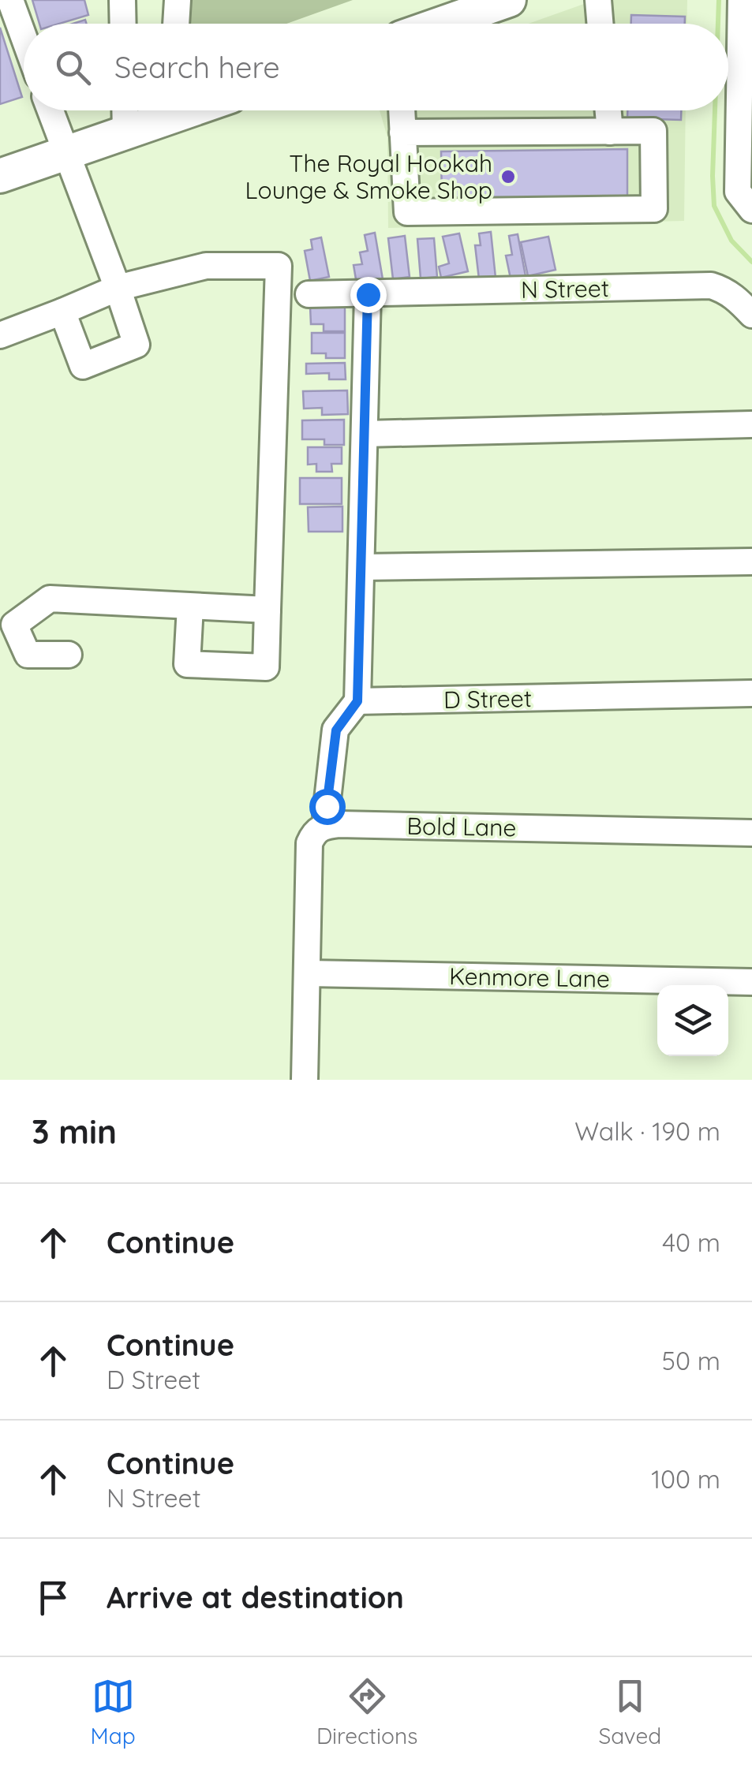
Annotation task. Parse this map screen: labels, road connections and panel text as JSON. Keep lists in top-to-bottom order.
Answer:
{
  "streets": {
    "street": [
      "N Street",
      "D Street",
      "Bold Lane",
      "Kenmore Lane"
    ]
  },
  "places": ["The Royal Hookah Lounge & Smoke Shop"],
  "page": {
    "search": "Search here",
    "heading": ["3 min", "Walk · 190 m"],
    "list": [
      ["Continue", "40 m"],
      ["Continue", "D Street", "50 m"],
      ["Continue", "N Street", "100 m"],
      "Arrive at destination"
    ],
    "nav": ["Map", "Directions", "Saved"]
  }
}
